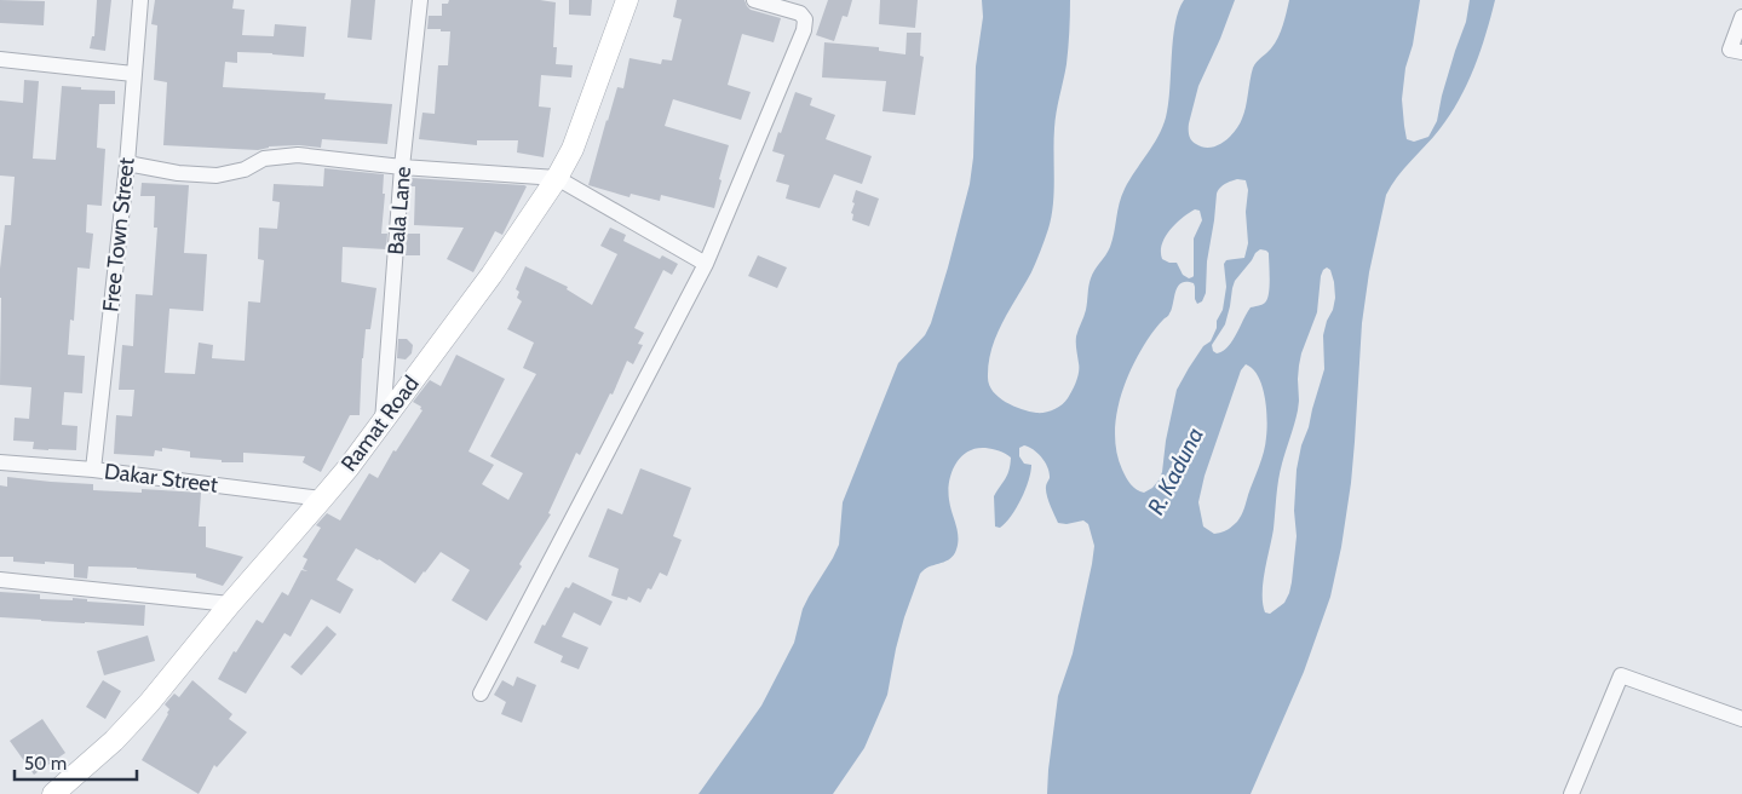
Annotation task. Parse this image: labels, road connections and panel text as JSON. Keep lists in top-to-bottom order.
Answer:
{
  "streets": {
    "street": [
      "Bala Lane",
      "Free Town Street",
      "Ramat Road",
      "Dakar Street"
    ]
  },
  "crossings": [
    ["Bala Lane", "Ramat Road"],
    ["Free Town Street", "Dakar Street"],
    ["Ramat Road", "Dakar Street"]
  ],
  "water": ["R. Kaduna"],
  "scale_bar": "50 m"
}
